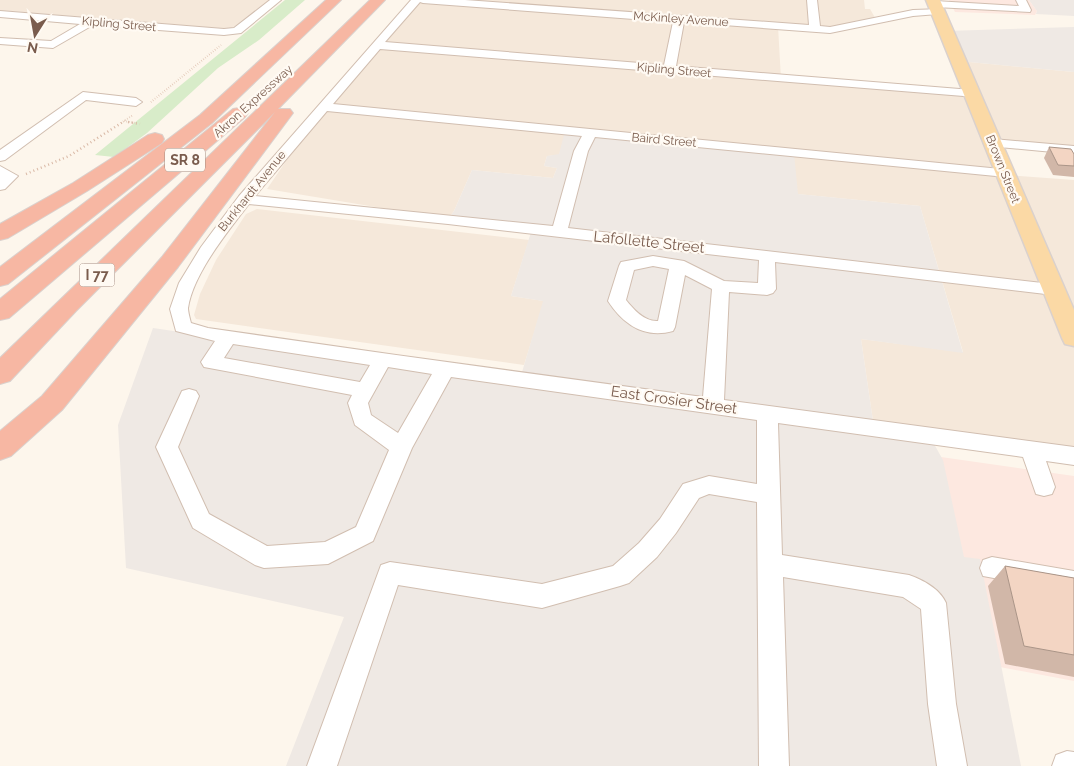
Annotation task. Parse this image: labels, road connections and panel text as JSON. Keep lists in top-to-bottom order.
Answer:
{
  "streets": {
    "highway": ["Akron Expressway", "SR 8", "I 77"],
    "main road": ["Brown Street"],
    "street": [
      "McKinley Avenue",
      "Kipling Street",
      "Baird Street",
      "Burkhardt Avenue",
      "Lafollette Street",
      "East Crosier Street"
    ]
  },
  "crossings": [
    ["McKinley Avenue", "Brown Street"],
    ["Kipling Street", "Brown Street"],
    ["Kipling Street", "Burkhardt Avenue"],
    ["Baird Street", "Brown Street"],
    ["Baird Street", "Burkhardt Avenue"],
    ["Brown Street", "Lafollette Street"],
    ["Burkhardt Avenue", "Lafollette Street"],
    ["Burkhardt Avenue", "East Crosier Street"]
  ],
  "north": "bottom"
}
